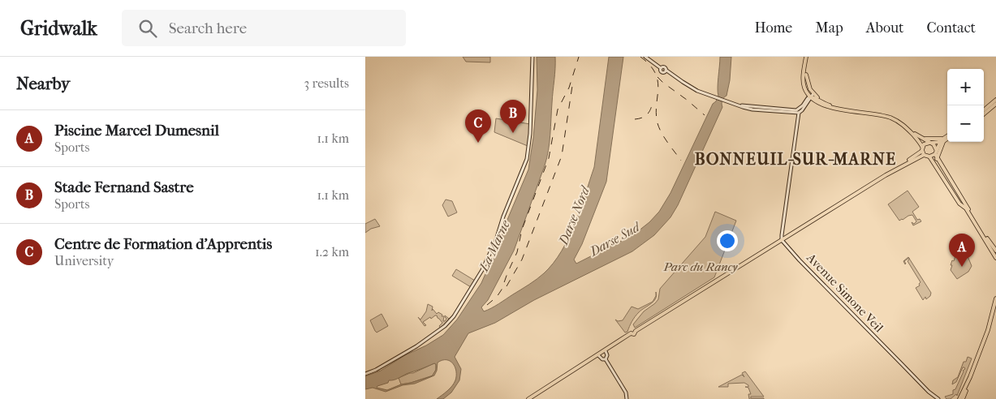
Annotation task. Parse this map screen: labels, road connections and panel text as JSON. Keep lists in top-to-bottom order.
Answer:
{
  "streets": {
    "street": ["Avenue Simone Veil"]
  },
  "districts": ["BONNEUIL-SUR-MARNE"],
  "water": ["Darse Nord", "Darse Sud", "La Marne"],
  "parks": ["Parc du Rancy"],
  "page": {
    "header": "Gridwalk",
    "search": "Search here",
    "nav": [
      "Home",
      "Map",
      "About",
      "Contact"
    ],
    "heading": ["Nearby", "3 results"],
    "map_buttons": ["+", "−"],
    "pins": ["B", "C", "A"],
    "list": [
      {
        "mark": "A",
        "name": "Piscine Marcel Dumesnil",
        "note": "Sports",
        "value": "1.1 km"
      },
      {
        "mark": "B",
        "name": "Stade Fernand Sastre",
        "note": "Sports",
        "value": "1.1 km"
      },
      {
        "mark": "C",
        "name": "Centre de Formation d'Apprentis",
        "note": "University",
        "value": "1.2 km"
      }
    ]
  }
}
